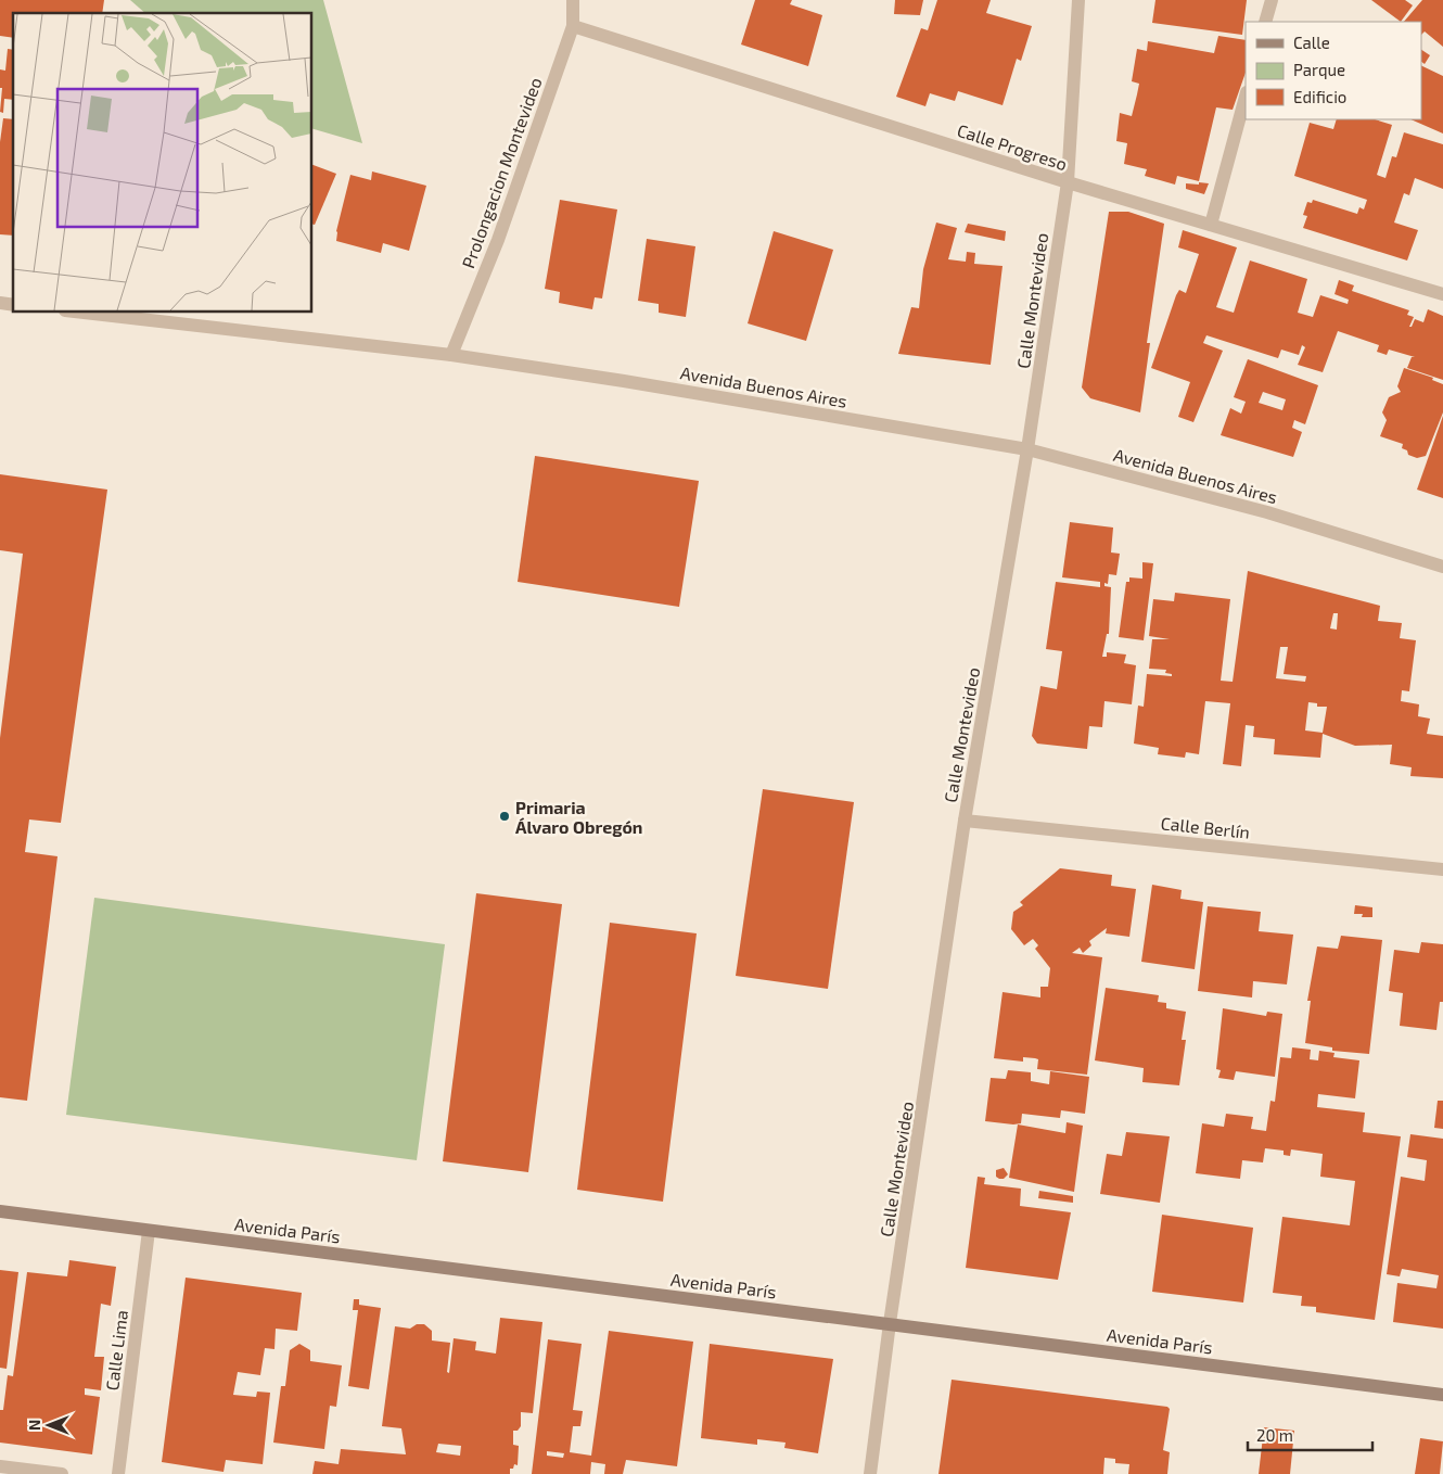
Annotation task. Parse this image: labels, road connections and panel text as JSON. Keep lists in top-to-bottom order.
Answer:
{
  "streets": {
    "main road": ["Avenida París"],
    "street": [
      "Calle Progreso",
      "Prolongacion Montevideo",
      "Calle Montevideo",
      "Avenida Buenos Aires",
      "Calle Berlín",
      "Calle Lima"
    ]
  },
  "crossings": [
    ["Calle Progreso", "Prolongacion Montevideo"],
    ["Calle Progreso", "Calle Montevideo"],
    ["Prolongacion Montevideo", "Avenida Buenos Aires"],
    ["Calle Montevideo", "Avenida Buenos Aires"],
    ["Calle Montevideo", "Calle Berlín"],
    ["Calle Montevideo", "Avenida París"],
    ["Avenida París", "Calle Lima"]
  ],
  "places": ["Primaria Álvaro Obregón"],
  "legend": ["Calle", "Parque", "Edificio"],
  "scale_bar": "20 m",
  "north": "left"
}
